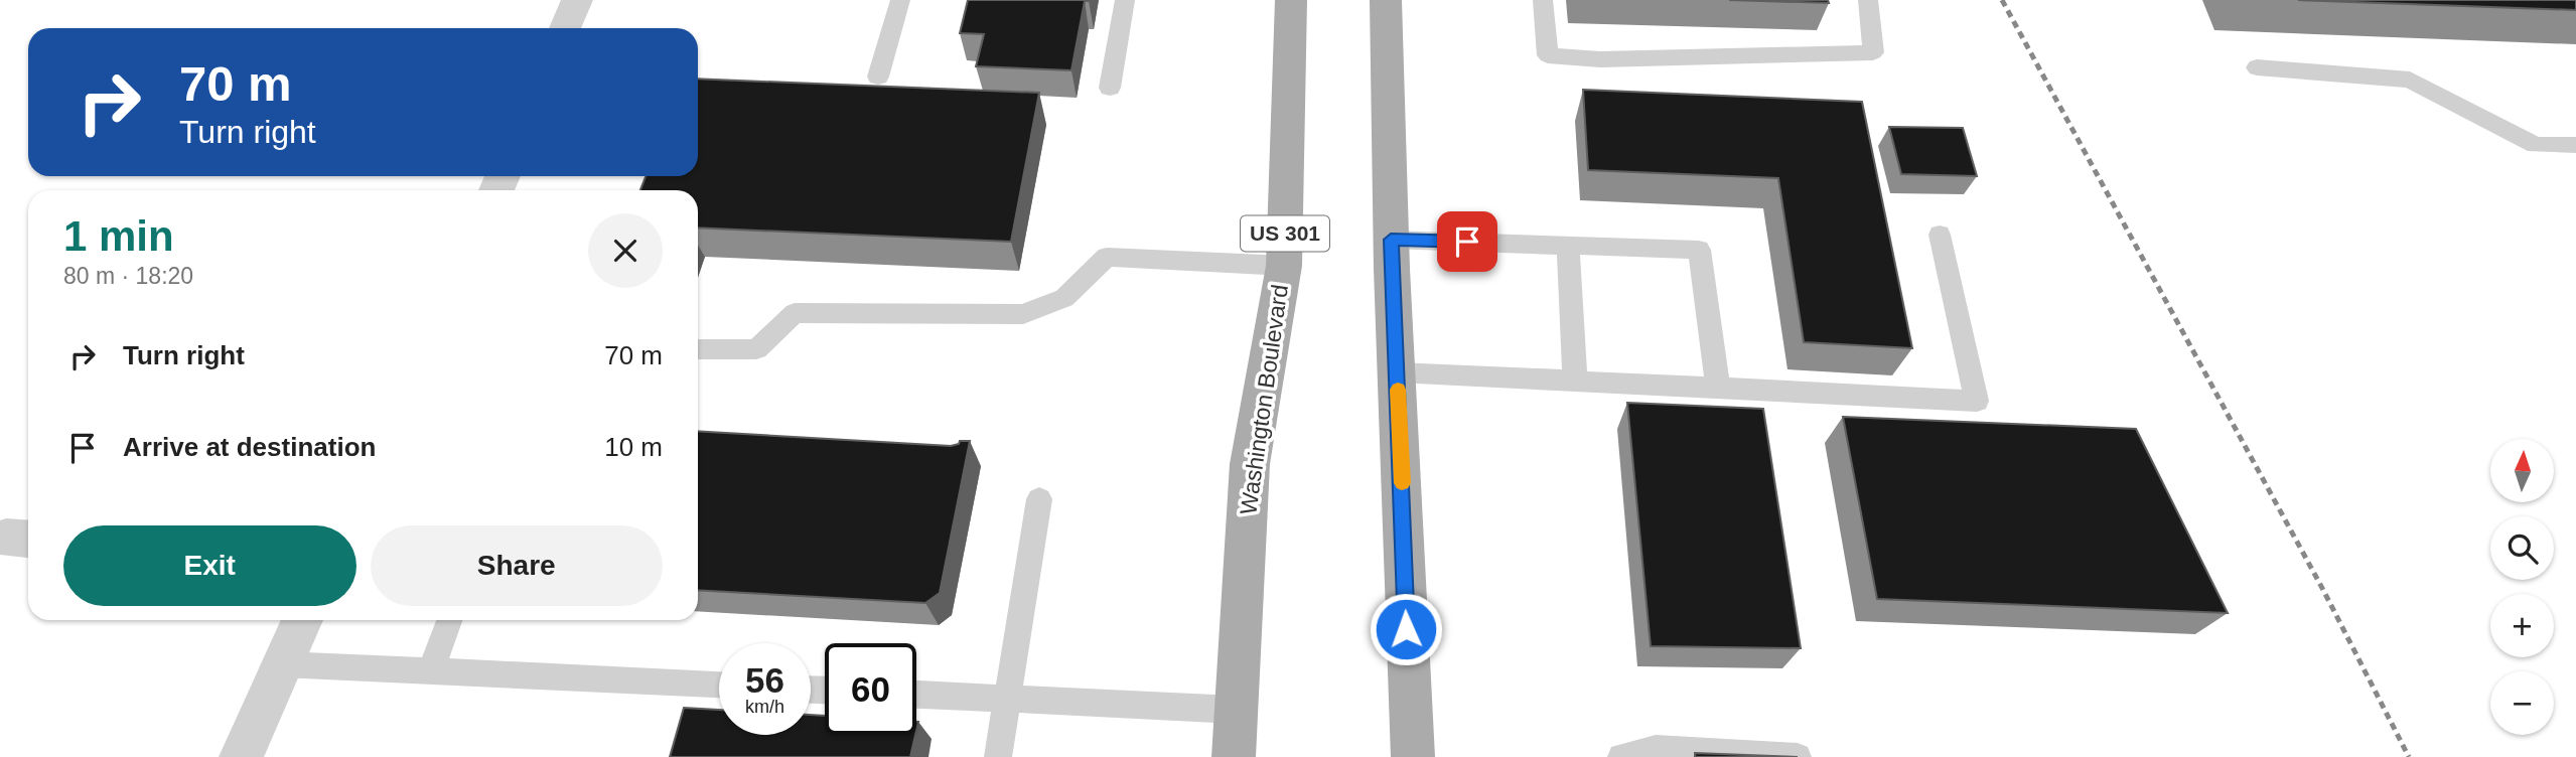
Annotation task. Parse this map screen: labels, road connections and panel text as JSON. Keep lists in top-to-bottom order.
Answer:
{
  "streets": {
    "main road": ["US 301", "Washington Boulevard"]
  },
  "north": "top",
  "page": {
    "turn": ["70 m", "Turn right"],
    "heading": ["1 min", "80 m · 18:20"],
    "list": [
      {
        "name": "Turn right",
        "value": "70 m"
      },
      {
        "name": "Arrive at destination",
        "value": "10 m"
      }
    ],
    "map_buttons": ["+", "−"],
    "buttons": ["Exit", "Share"],
    "speed": "56 km/h",
    "limit": "60"
  }
}
